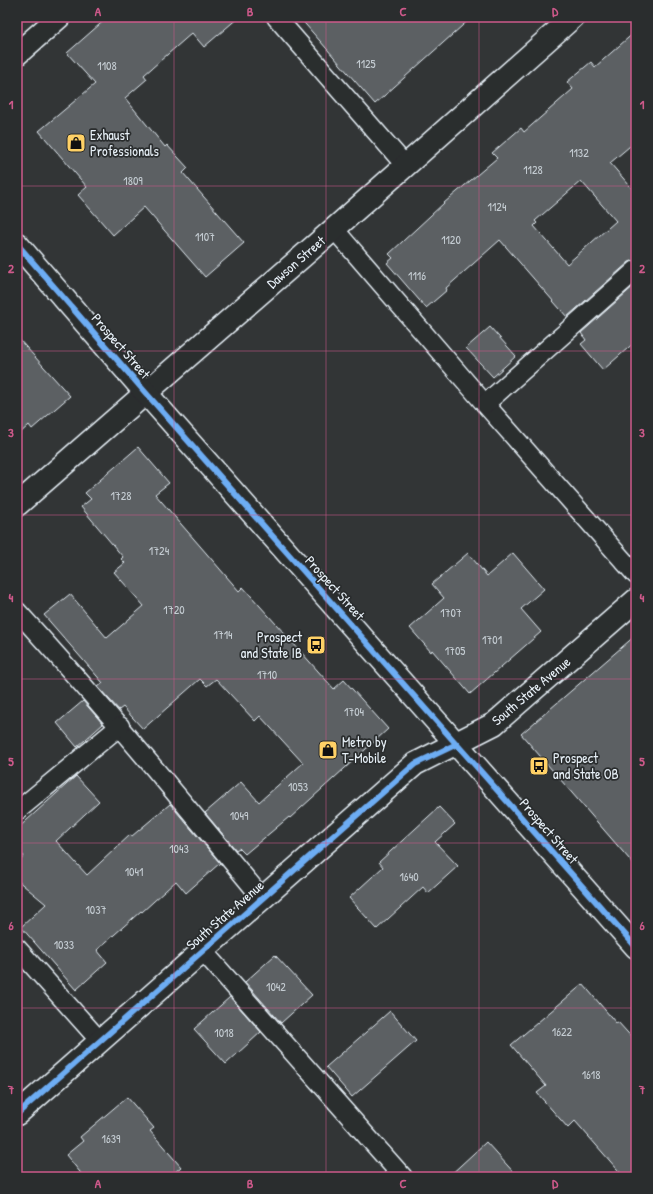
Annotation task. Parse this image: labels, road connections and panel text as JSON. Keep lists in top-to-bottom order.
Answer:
{
  "streets": {
    "street": ["Dawson Street", "Prospect Street", "South State Avenue"]
  },
  "crossings": [
    ["Dawson Street", "Prospect Street"],
    ["Prospect Street", "South State Avenue"]
  ],
  "places": {
    "shop": ["Exhaust Professionals", "Metro by T-Mobile"],
    "bus stop": ["Prospect and State IB", "Prospect and State OB"]
  },
  "house_numbers": [
    "1125",
    "1108",
    "1132",
    "1128",
    "1809",
    "1124",
    "1107",
    "1120",
    "1116",
    "1728",
    "1724",
    "1720",
    "1707",
    "1714",
    "1701",
    "1705",
    "1710",
    "1704",
    "1053",
    "1049",
    "1043",
    "1041",
    "1640",
    "1037",
    "1033",
    "1042",
    "1622",
    "1018",
    "1618",
    "1639"
  ],
  "grid": {
    "columns": [
      "A",
      "B",
      "C",
      "D"
    ],
    "rows": [
      "1",
      "2",
      "3",
      "4",
      "5",
      "6",
      "7"
    ]
  }
}
